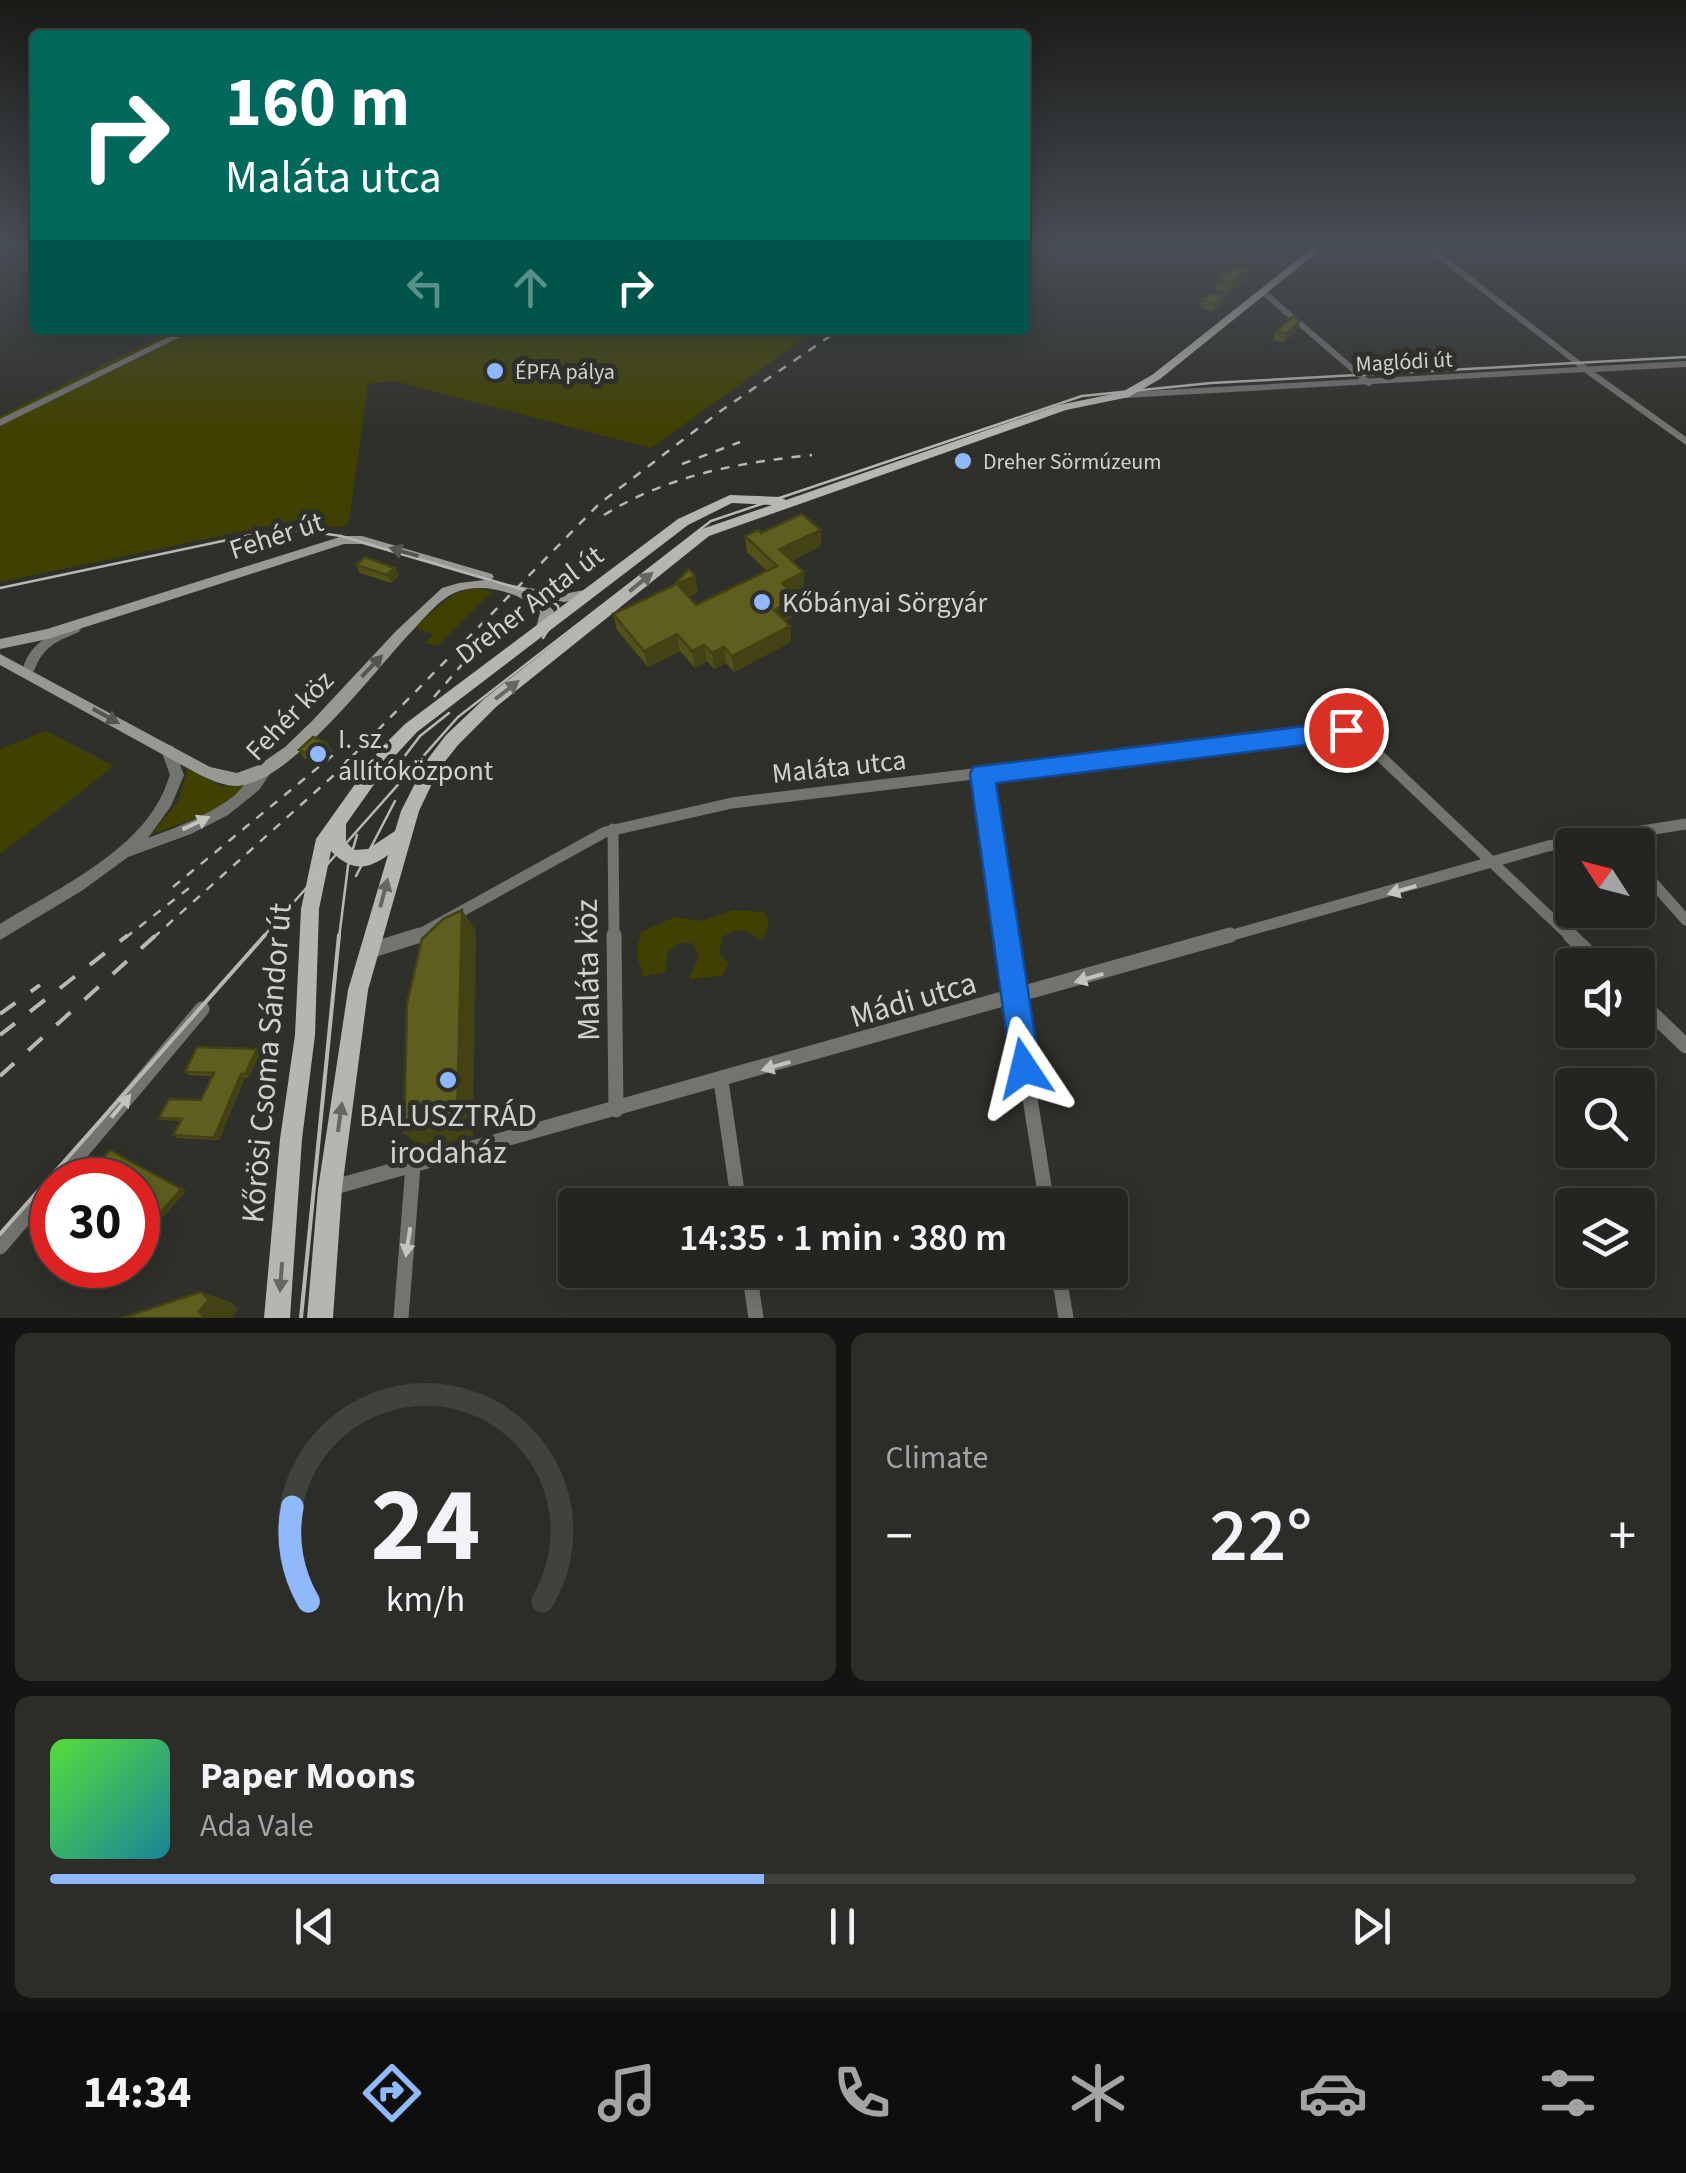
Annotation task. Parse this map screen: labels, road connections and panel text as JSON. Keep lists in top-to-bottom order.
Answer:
{
  "streets": {
    "main road": [
      "Fehér út",
      "Dreher Antal út",
      "Fehér köz",
      "Kőrösi Csoma Sándor út"
    ],
    "street": [
      "Maglódi út",
      "Maláta utca",
      "Maláta köz",
      "Mádi utca"
    ]
  },
  "crossings": [
    ["Maglódi út", "Dreher Antal út"],
    ["Fehér út", "Dreher Antal út"],
    ["Dreher Antal út", "Fehér köz"],
    ["Dreher Antal út", "Kőrösi Csoma Sándor út"],
    ["Maláta utca", "Maláta köz"],
    ["Maláta utca", "Mádi utca"],
    ["Maláta köz", "Mádi utca"]
  ],
  "one_way": ["Fehér köz", "Mádi utca"],
  "places": [
    "ÉPFA pálya",
    "Dreher Sörmúzeum",
    "Kőbányai Sörgyár",
    "I. sz. állítóközpont",
    "BALUSZTRÁD irodaház"
  ],
  "north": "top left",
  "page": {
    "turn": ["160 m", "Maláta utca"],
    "limit": "30",
    "trip": "14:35 · 1 min · 380 m",
    "tile": "Climate",
    "heat": ["−", "22°", "+"],
    "song": ["Paper Moons", "Ada Vale"],
    "tabs": "14:34",
    "gauge": ["24", "km/h"]
  }
}
